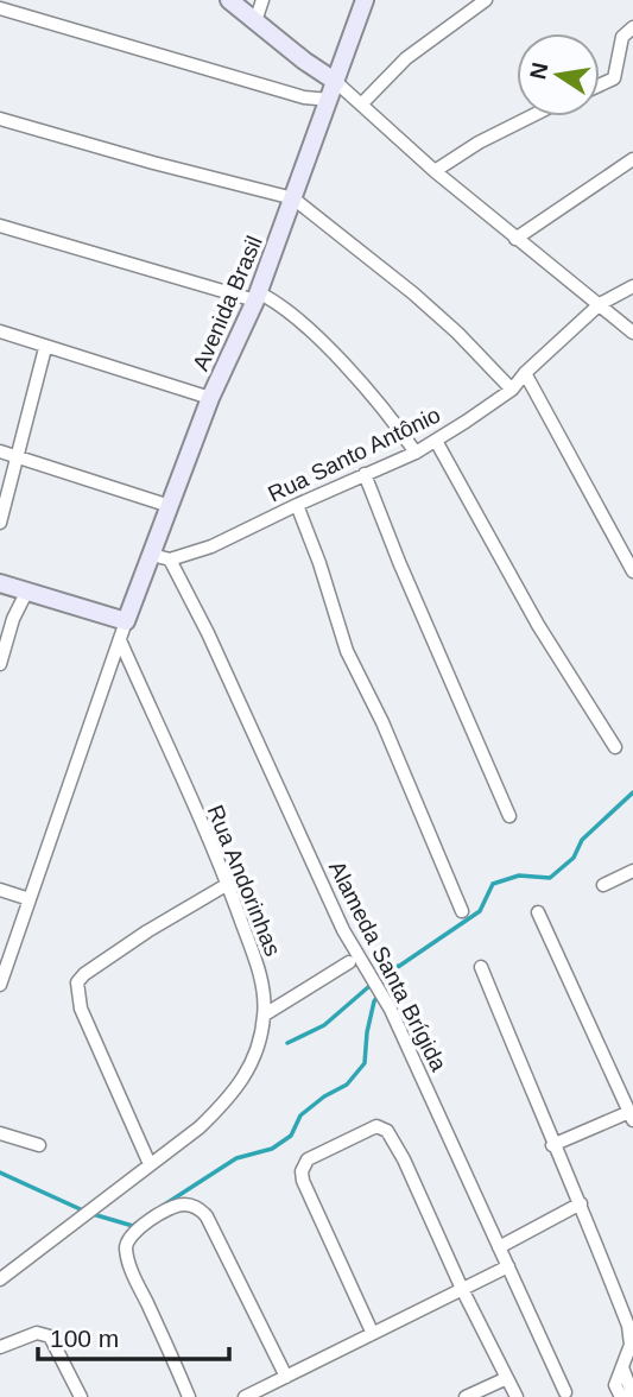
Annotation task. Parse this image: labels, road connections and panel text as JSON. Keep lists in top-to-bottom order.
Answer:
{
  "streets": {
    "main road": ["Avenida Brasil"],
    "street": ["Rua Santo Antônio", "Rua Andorinhas", "Alameda Santa Brígida"]
  },
  "crossings": [
    ["Rua Santo Antônio", "Alameda Santa Brígida"]
  ],
  "scale_bar": "100 m",
  "north": "left"
}
